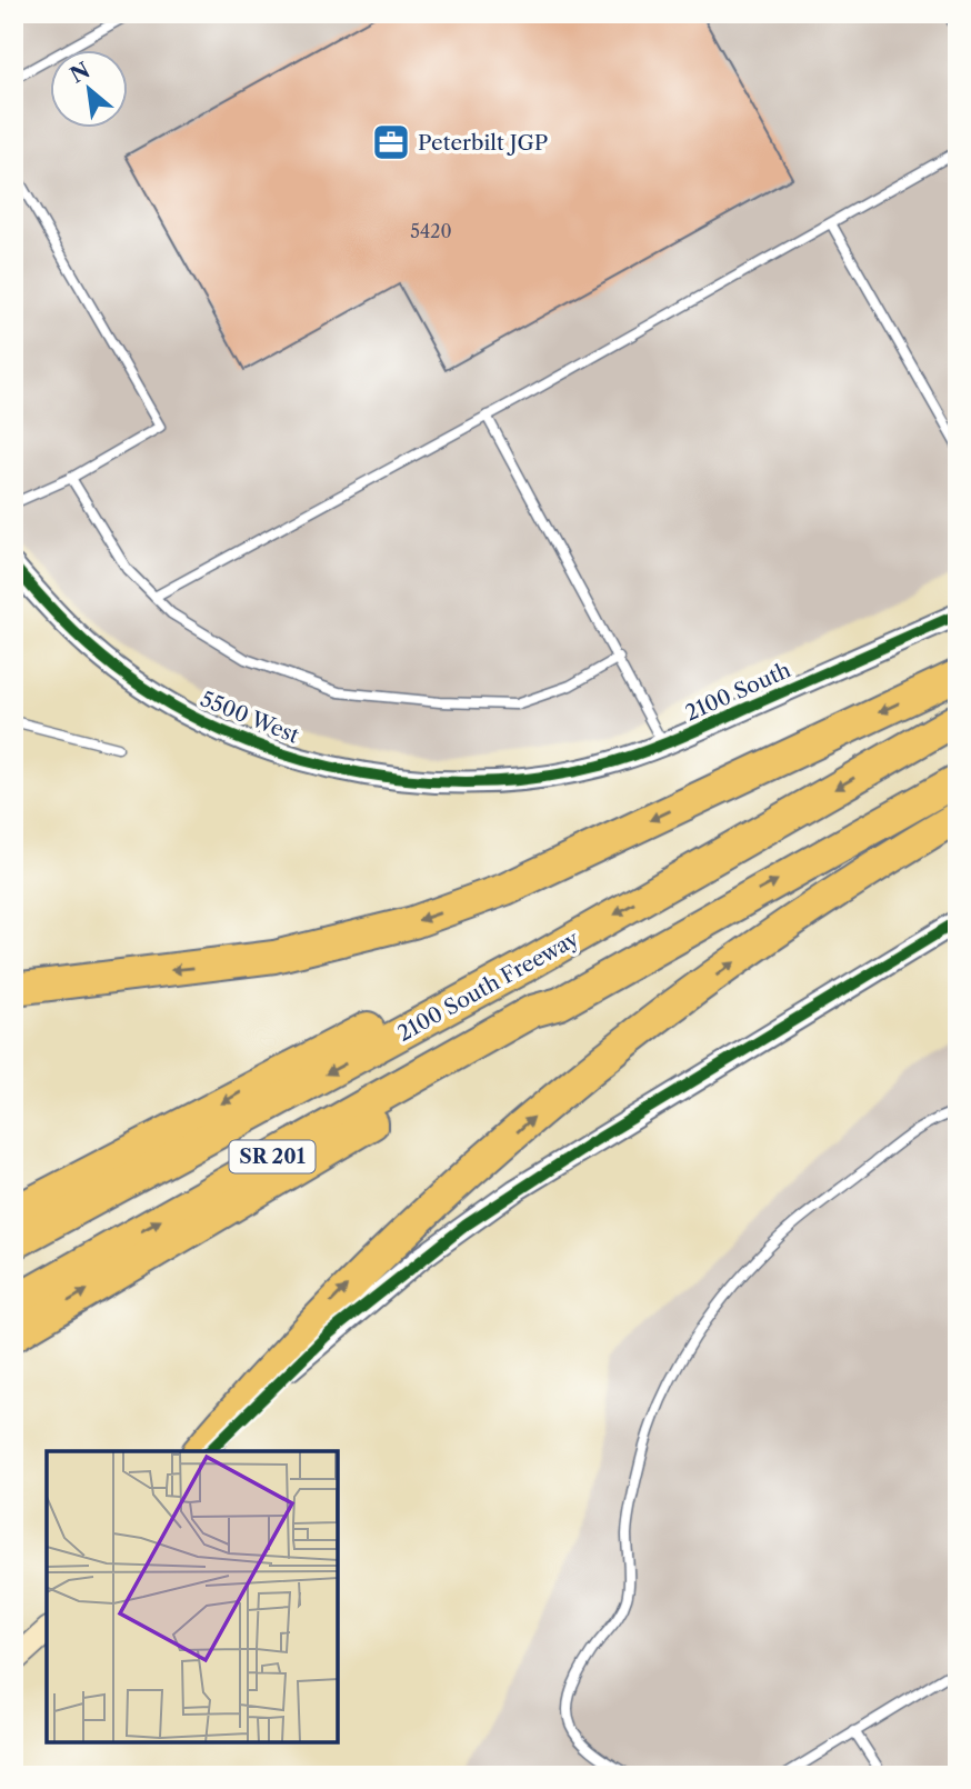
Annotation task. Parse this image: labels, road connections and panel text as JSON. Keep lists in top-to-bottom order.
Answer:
{
  "streets": {
    "highway": ["2100 South Freeway", "SR 201"],
    "street": ["2100 South", "5500 West"]
  },
  "crossings": [
    ["2100 South", "5500 West"]
  ],
  "places": {
    "office": ["Peterbilt JGP"]
  },
  "house_numbers": ["5420"],
  "north": "top left"
}
